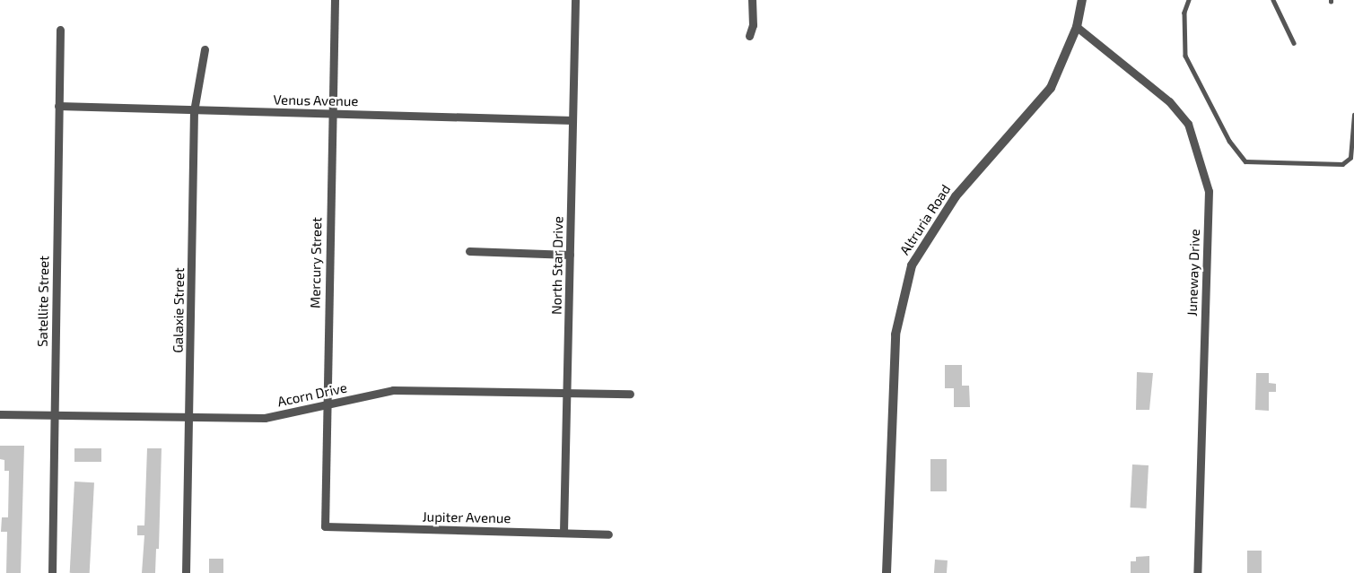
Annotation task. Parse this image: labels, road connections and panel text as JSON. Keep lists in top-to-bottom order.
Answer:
{
  "streets": {
    "street": [
      "Venus Avenue",
      "Altruria Road",
      "Mercury Street",
      "North Star Drive",
      "Juneway Drive",
      "Satellite Street",
      "Galaxie Street",
      "Acorn Drive",
      "Jupiter Avenue"
    ]
  },
  "crossings": [
    ["Venus Avenue", "Mercury Street"],
    ["Venus Avenue", "North Star Drive"],
    ["Venus Avenue", "Satellite Street"],
    ["Venus Avenue", "Galaxie Street"],
    ["Altruria Road", "Juneway Drive"],
    ["Mercury Street", "Acorn Drive"],
    ["Mercury Street", "Jupiter Avenue"],
    ["North Star Drive", "Acorn Drive"],
    ["North Star Drive", "Jupiter Avenue"],
    ["Satellite Street", "Acorn Drive"],
    ["Galaxie Street", "Acorn Drive"]
  ]
}
